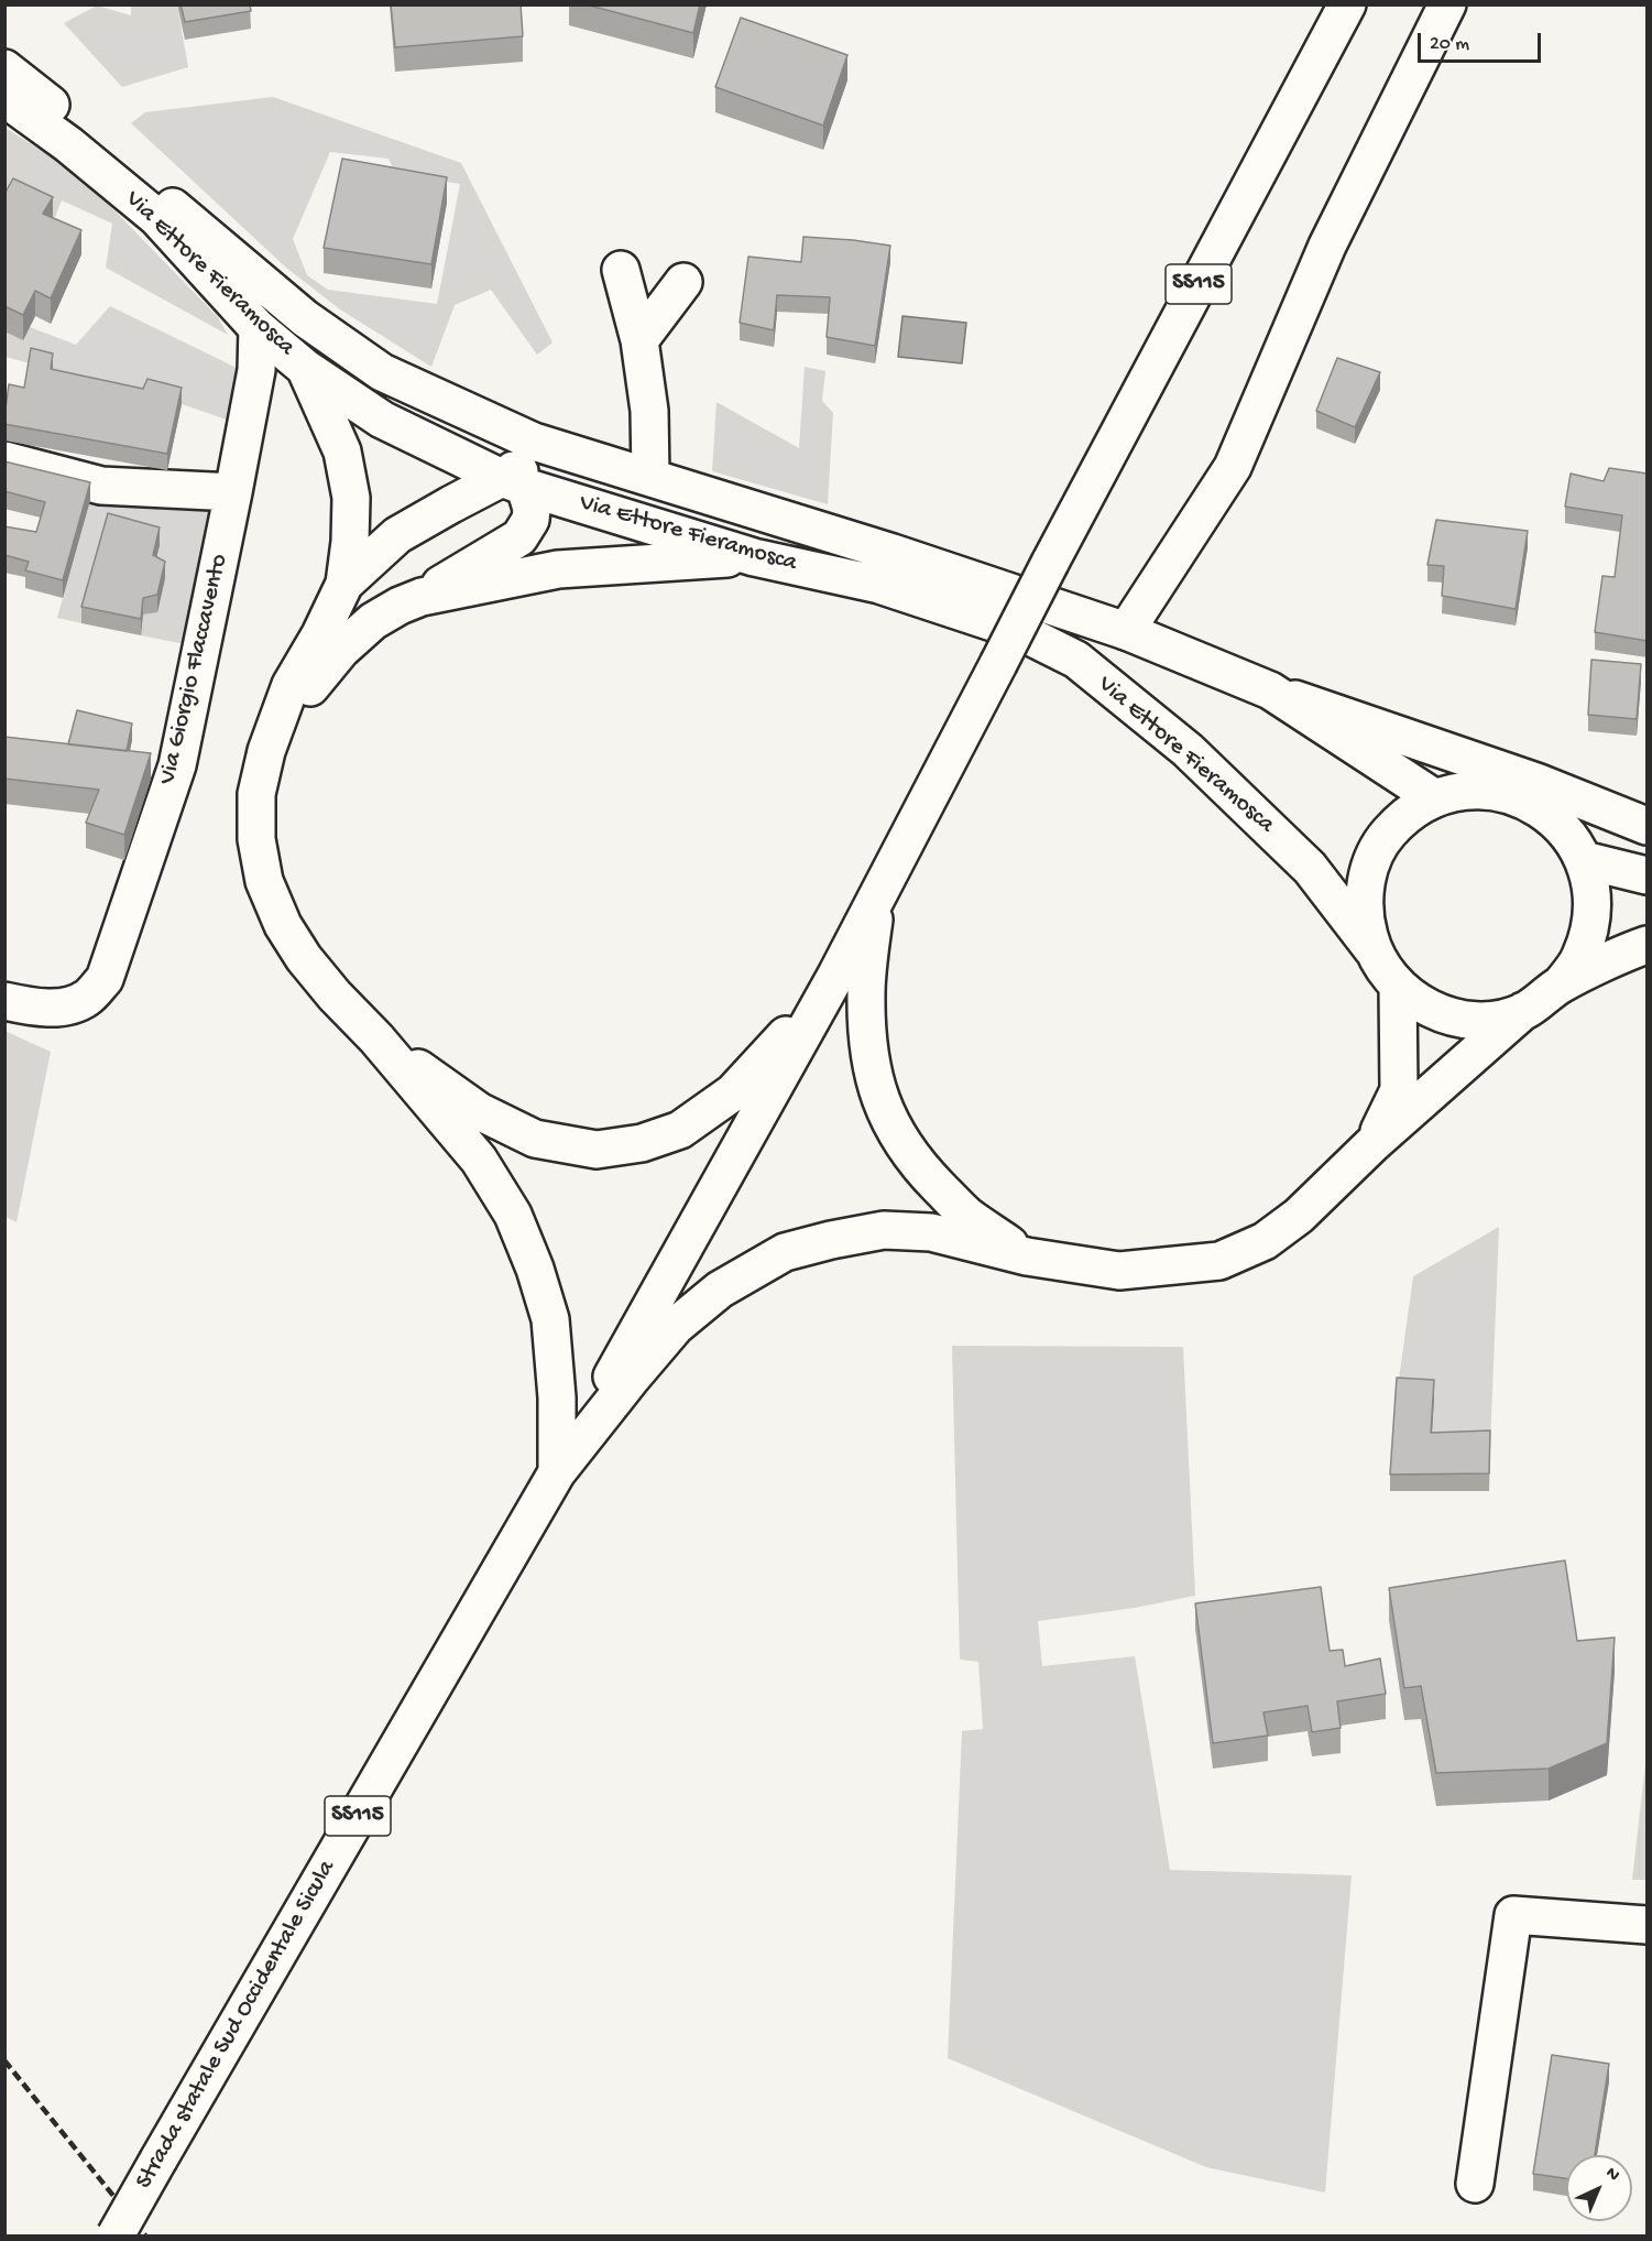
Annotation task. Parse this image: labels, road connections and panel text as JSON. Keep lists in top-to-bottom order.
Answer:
{
  "streets": {
    "main road": [
      "Via Ettore Fieramosca",
      "SS115",
      "Via Giorgio Flaccavento",
      "Strada statale Sud Occidentale Sicula"
    ]
  },
  "crossings": [
    ["Via Ettore Fieramosca", "Via Giorgio Flaccavento"]
  ],
  "scale_bar": "20 m",
  "north": "top right"
}
